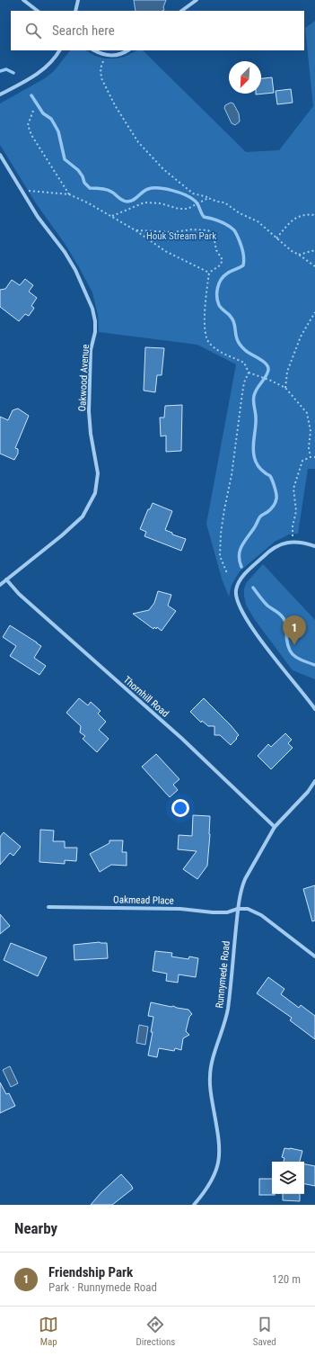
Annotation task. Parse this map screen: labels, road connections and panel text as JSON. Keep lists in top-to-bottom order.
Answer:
{
  "streets": {
    "street": [
      "Oakwood Avenue",
      "Thornhill Road",
      "Oakmead Place",
      "Runnymede Road"
    ]
  },
  "crossings": [
    ["Oakwood Avenue", "Thornhill Road"],
    ["Thornhill Road", "Runnymede Road"],
    ["Oakmead Place", "Runnymede Road"]
  ],
  "parks": ["Houk Stream Park"],
  "north": "bottom left",
  "page": {
    "search": "Search here",
    "pins": "1",
    "heading": "Nearby",
    "list": [
      {
        "mark": "1",
        "name": "Friendship Park",
        "note": "Park · Runnymede Road",
        "value": "120 m"
      }
    ],
    "nav": ["Map", "Directions", "Saved"]
  }
}
